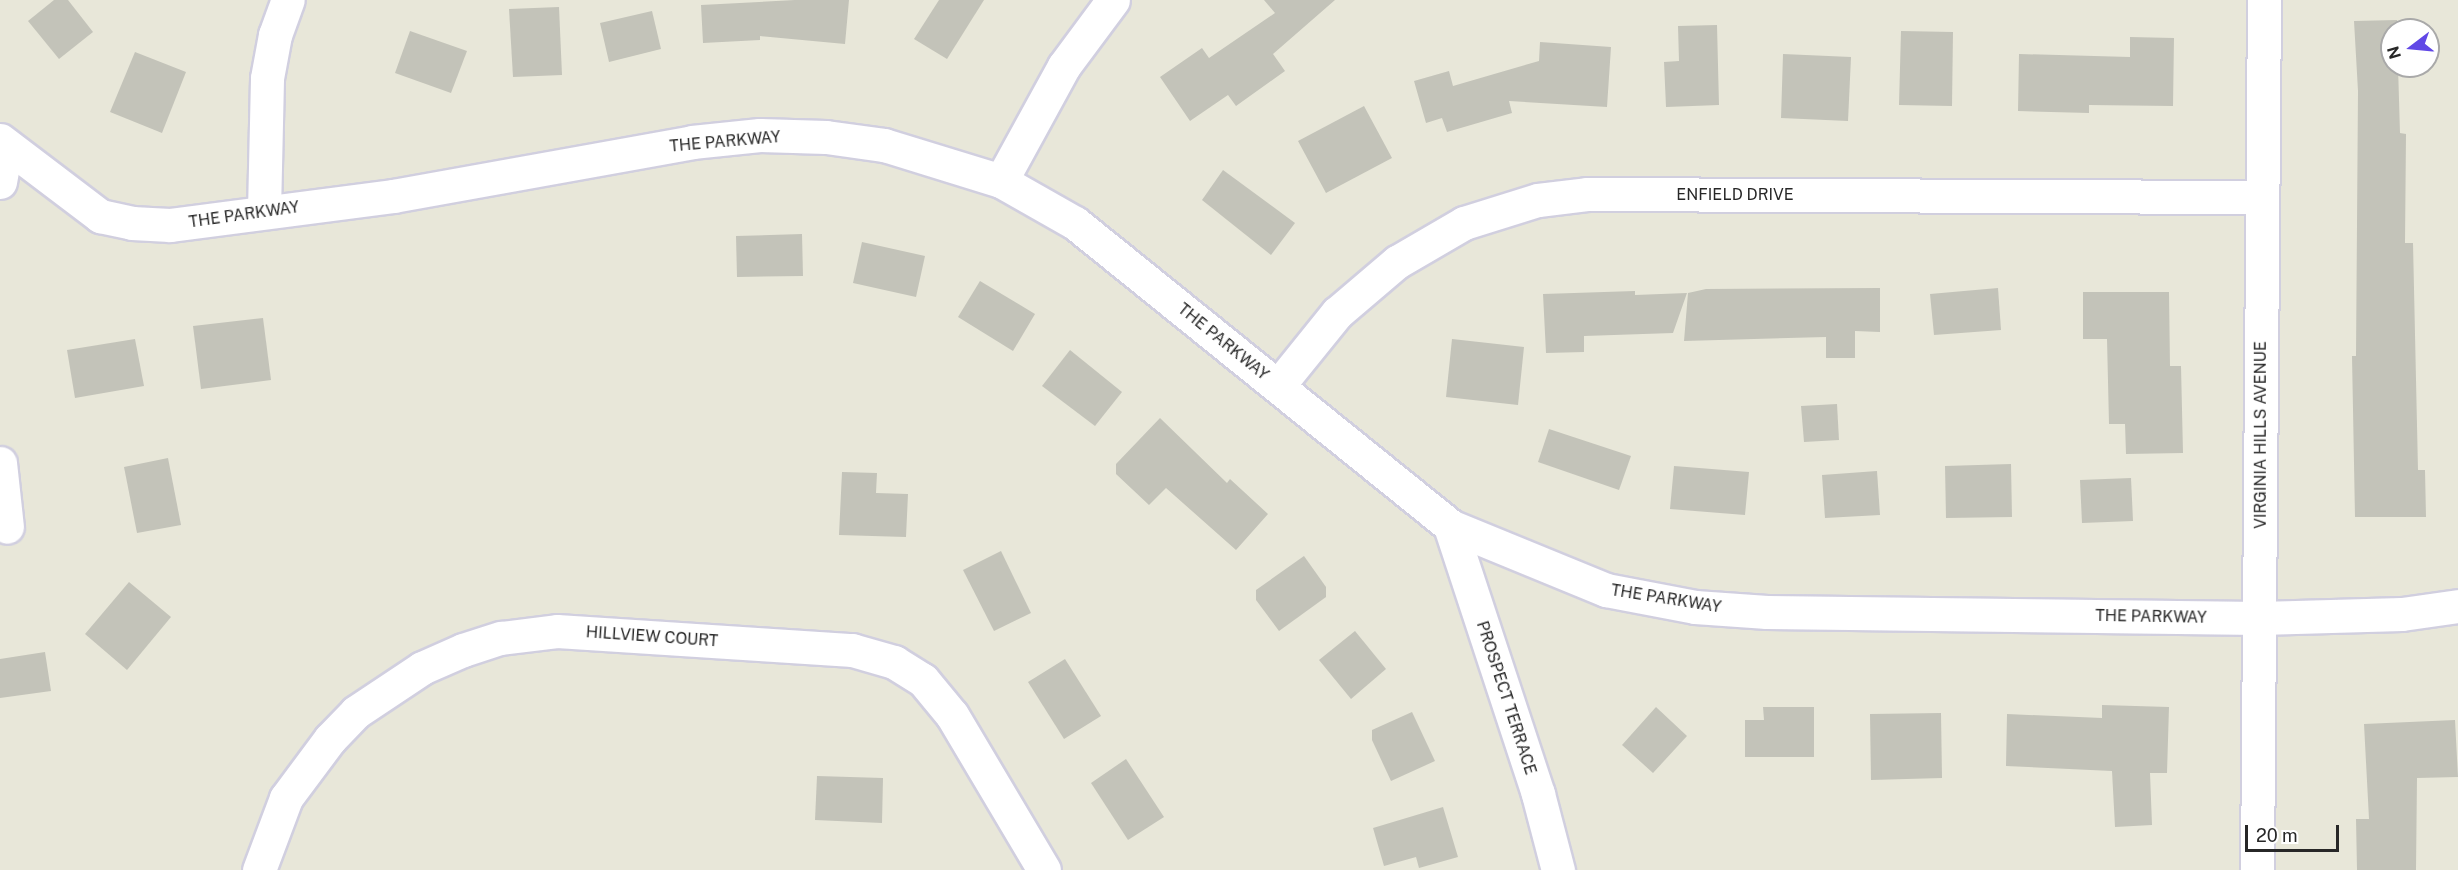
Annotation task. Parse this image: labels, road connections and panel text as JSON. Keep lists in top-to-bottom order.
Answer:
{
  "streets": {
    "street": [
      "THE PARKWAY",
      "ENFIELD DRIVE",
      "VIRGINIA HILLS AVENUE",
      "HILLVIEW COURT",
      "PROSPECT TERRACE"
    ]
  },
  "crossings": [
    ["THE PARKWAY", "ENFIELD DRIVE"],
    ["THE PARKWAY", "VIRGINIA HILLS AVENUE"],
    ["THE PARKWAY", "PROSPECT TERRACE"],
    ["ENFIELD DRIVE", "VIRGINIA HILLS AVENUE"]
  ],
  "scale_bar": "20 m",
  "north": "left"
}
